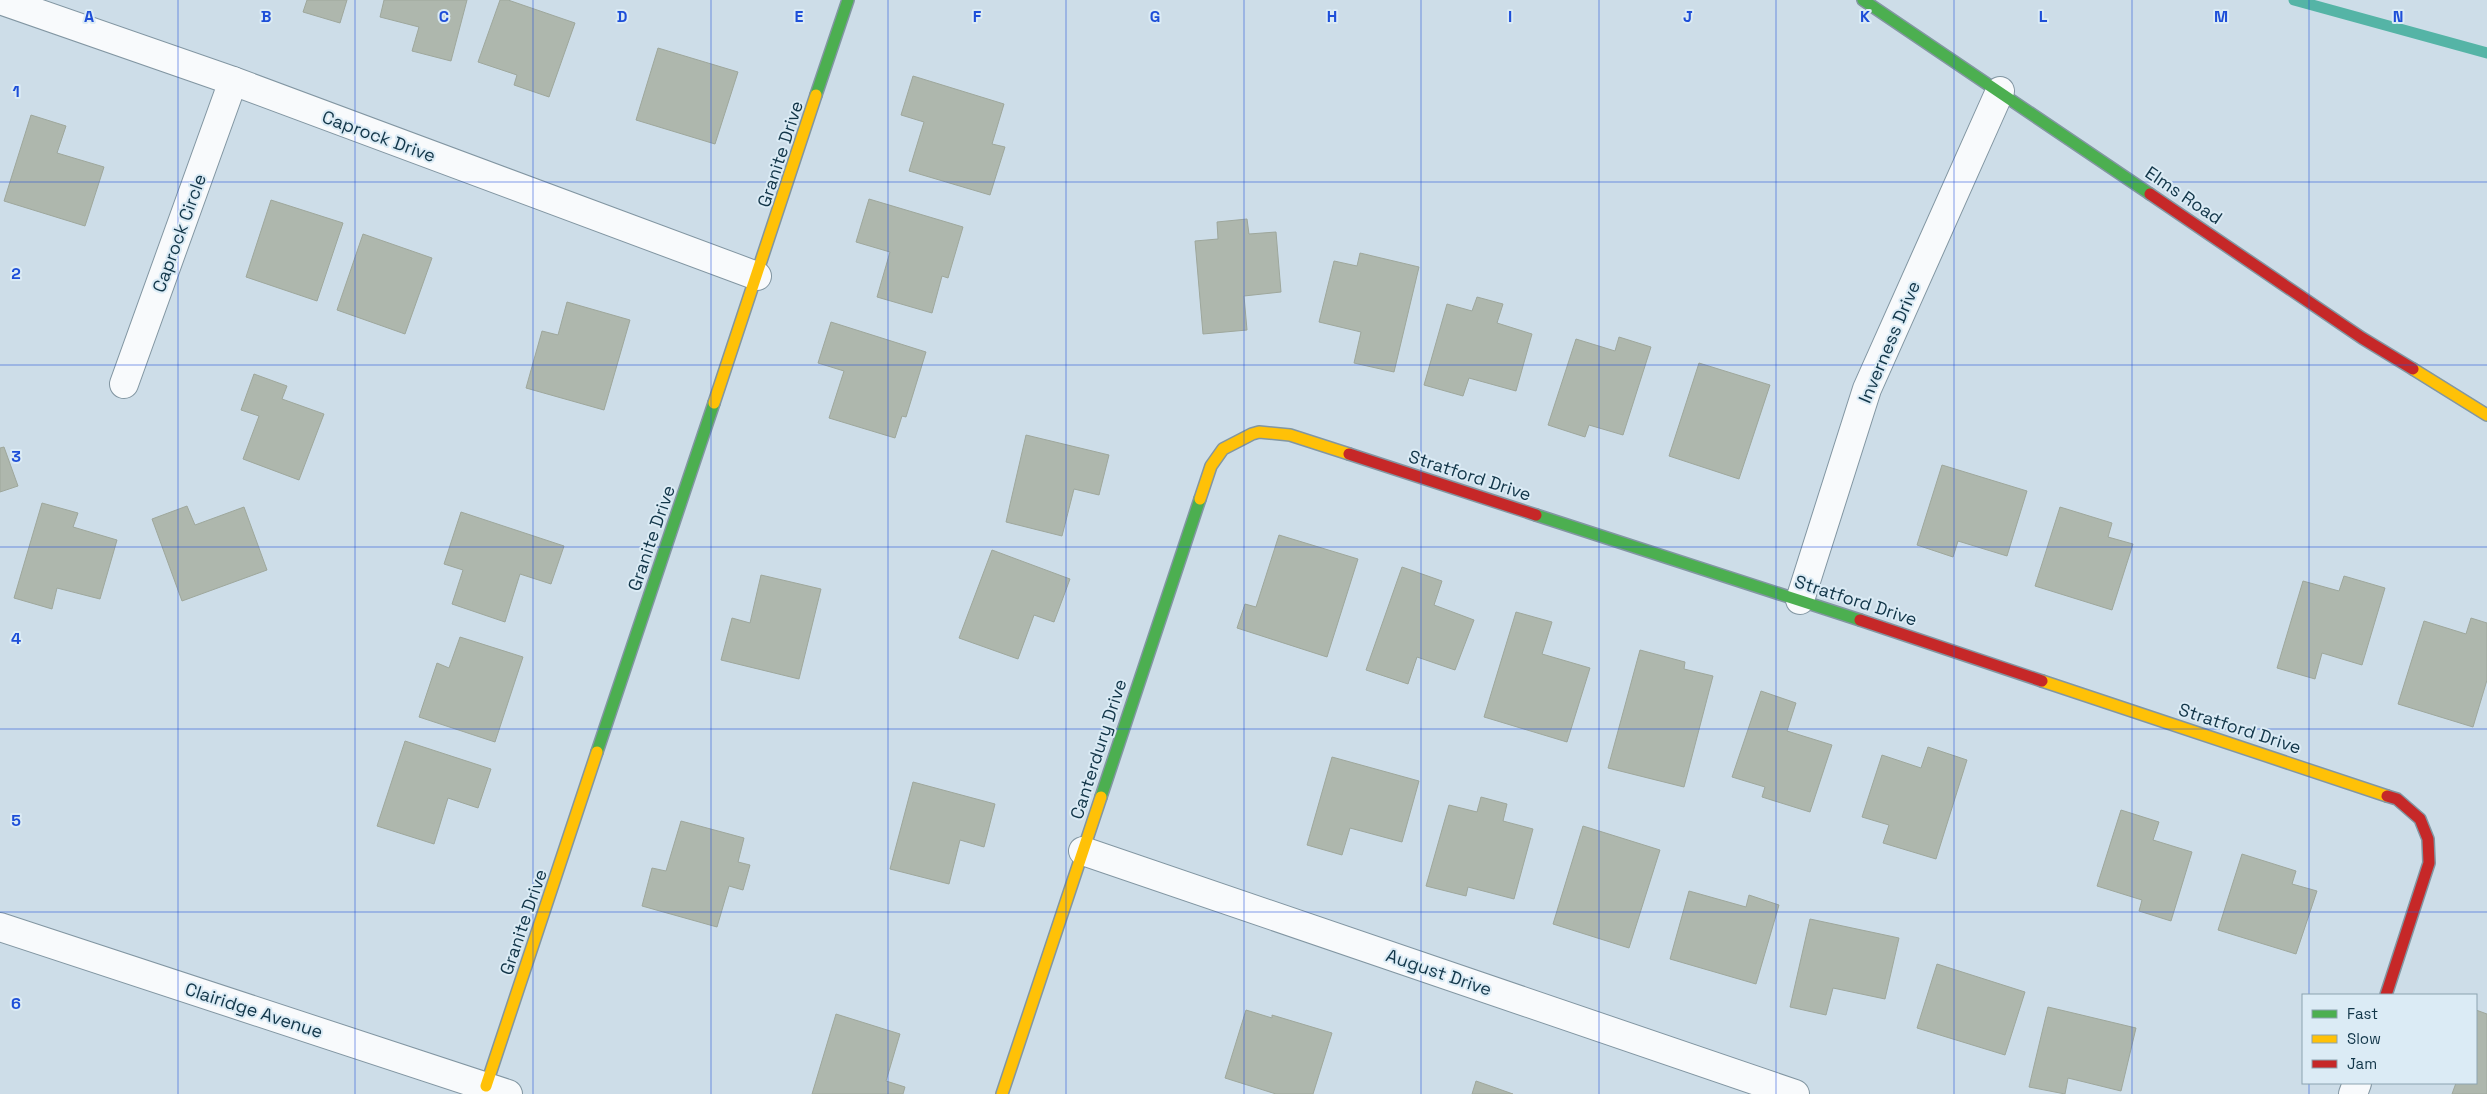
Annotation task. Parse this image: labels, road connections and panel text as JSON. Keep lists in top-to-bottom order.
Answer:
{
  "streets": {
    "street": [
      "Caprock Drive",
      "Granite Drive",
      "Elms Road",
      "Caprock Circle",
      "Inverness Drive",
      "Stratford Drive",
      "Canterdury Drive",
      "August Drive",
      "Clairidge Avenue"
    ]
  },
  "crossings": [
    ["Caprock Drive", "Granite Drive"],
    ["Caprock Drive", "Caprock Circle"],
    ["Granite Drive", "Clairidge Avenue"],
    ["Elms Road", "Inverness Drive"],
    ["Inverness Drive", "Stratford Drive"],
    ["Stratford Drive", "Canterdury Drive"],
    ["Canterdury Drive", "August Drive"]
  ],
  "legend": ["Fast", "Slow", "Jam"],
  "grid": {
    "columns": [
      "A",
      "B",
      "C",
      "D",
      "E",
      "F",
      "G",
      "H",
      "I",
      "J",
      "K",
      "L",
      "M",
      "N"
    ],
    "rows": [
      "1",
      "2",
      "3",
      "4",
      "5",
      "6"
    ]
  }
}
